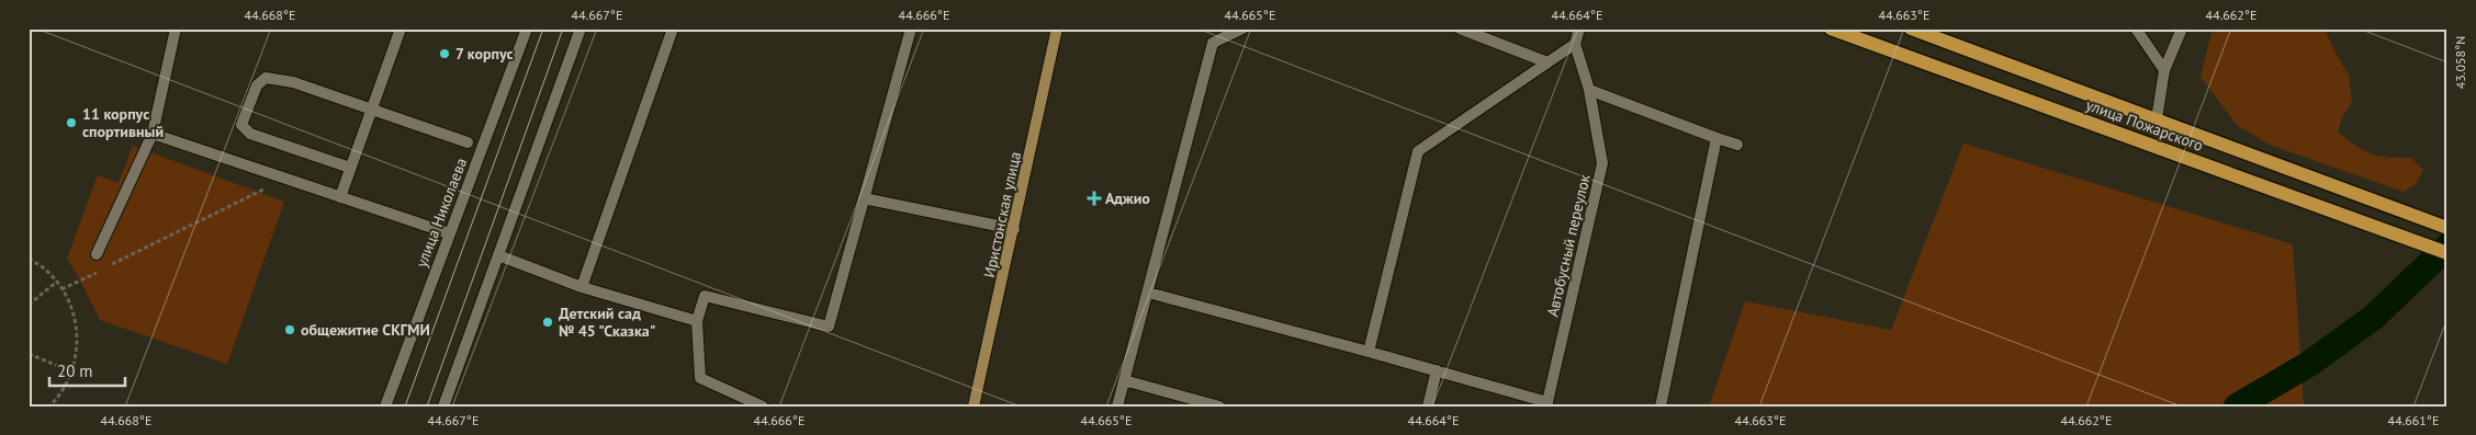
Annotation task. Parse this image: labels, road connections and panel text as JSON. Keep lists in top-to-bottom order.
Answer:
{
  "streets": {
    "main road": ["улица Пожарского", "Иристонская улица"],
    "street": ["улица Николаева", "Автобусный переулок"]
  },
  "places": {
    "other": [
      "7 корпус",
      "11 корпус спортивный",
      "Детский сад № 45 \"Сказка\"",
      "общежитие СКГМИ"
    ],
    "health": ["Аджио"]
  },
  "scale_bar": "20 m",
  "coordinates": [
    "44.668°E",
    "44.667°E",
    "44.666°E",
    "44.665°E",
    "44.664°E",
    "44.663°E",
    "44.662°E",
    "43.058°N",
    "44.661°E"
  ]
}
